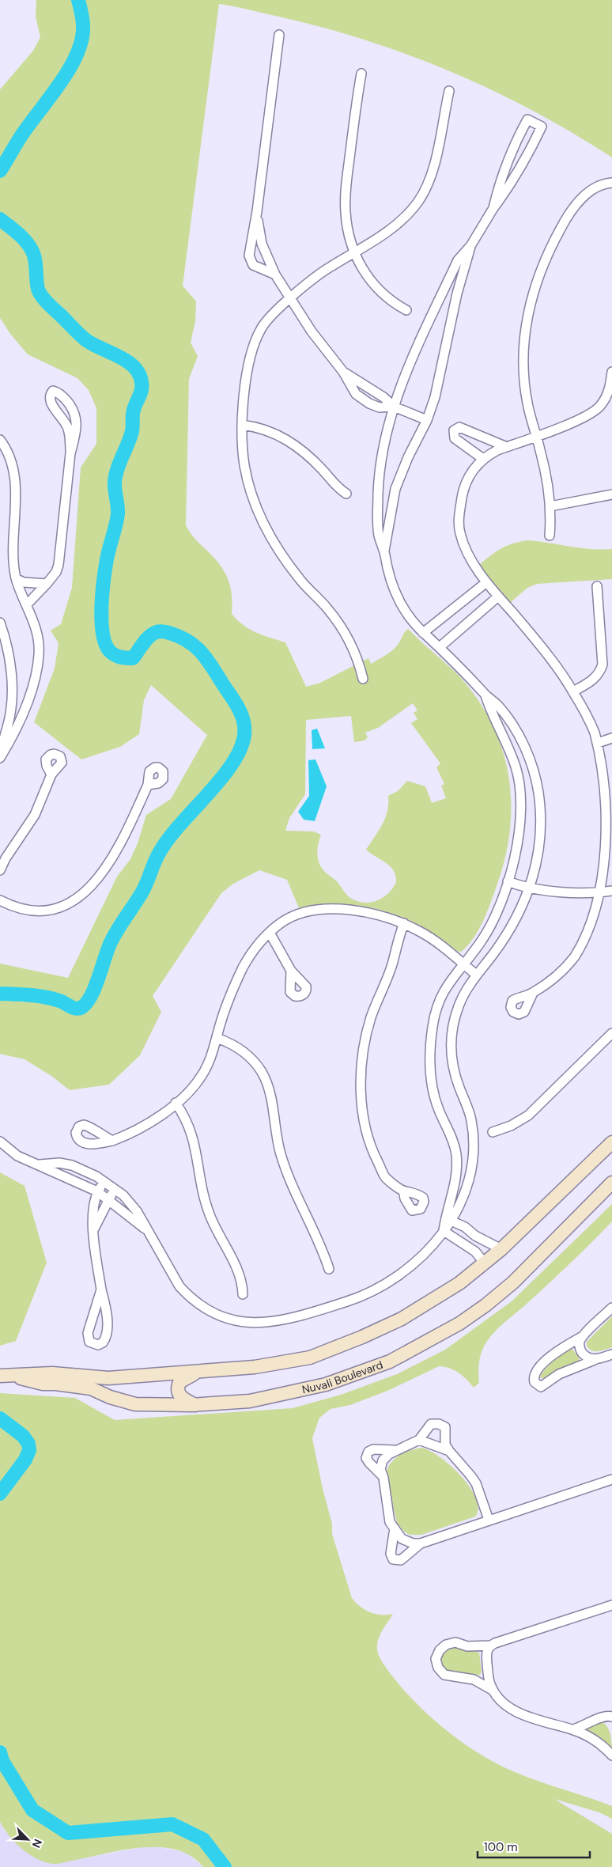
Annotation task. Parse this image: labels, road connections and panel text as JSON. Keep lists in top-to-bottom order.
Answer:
{
  "streets": {
    "main road": ["Nuvali Boulevard"]
  },
  "scale_bar": "100 m",
  "north": "bottom right"
}
